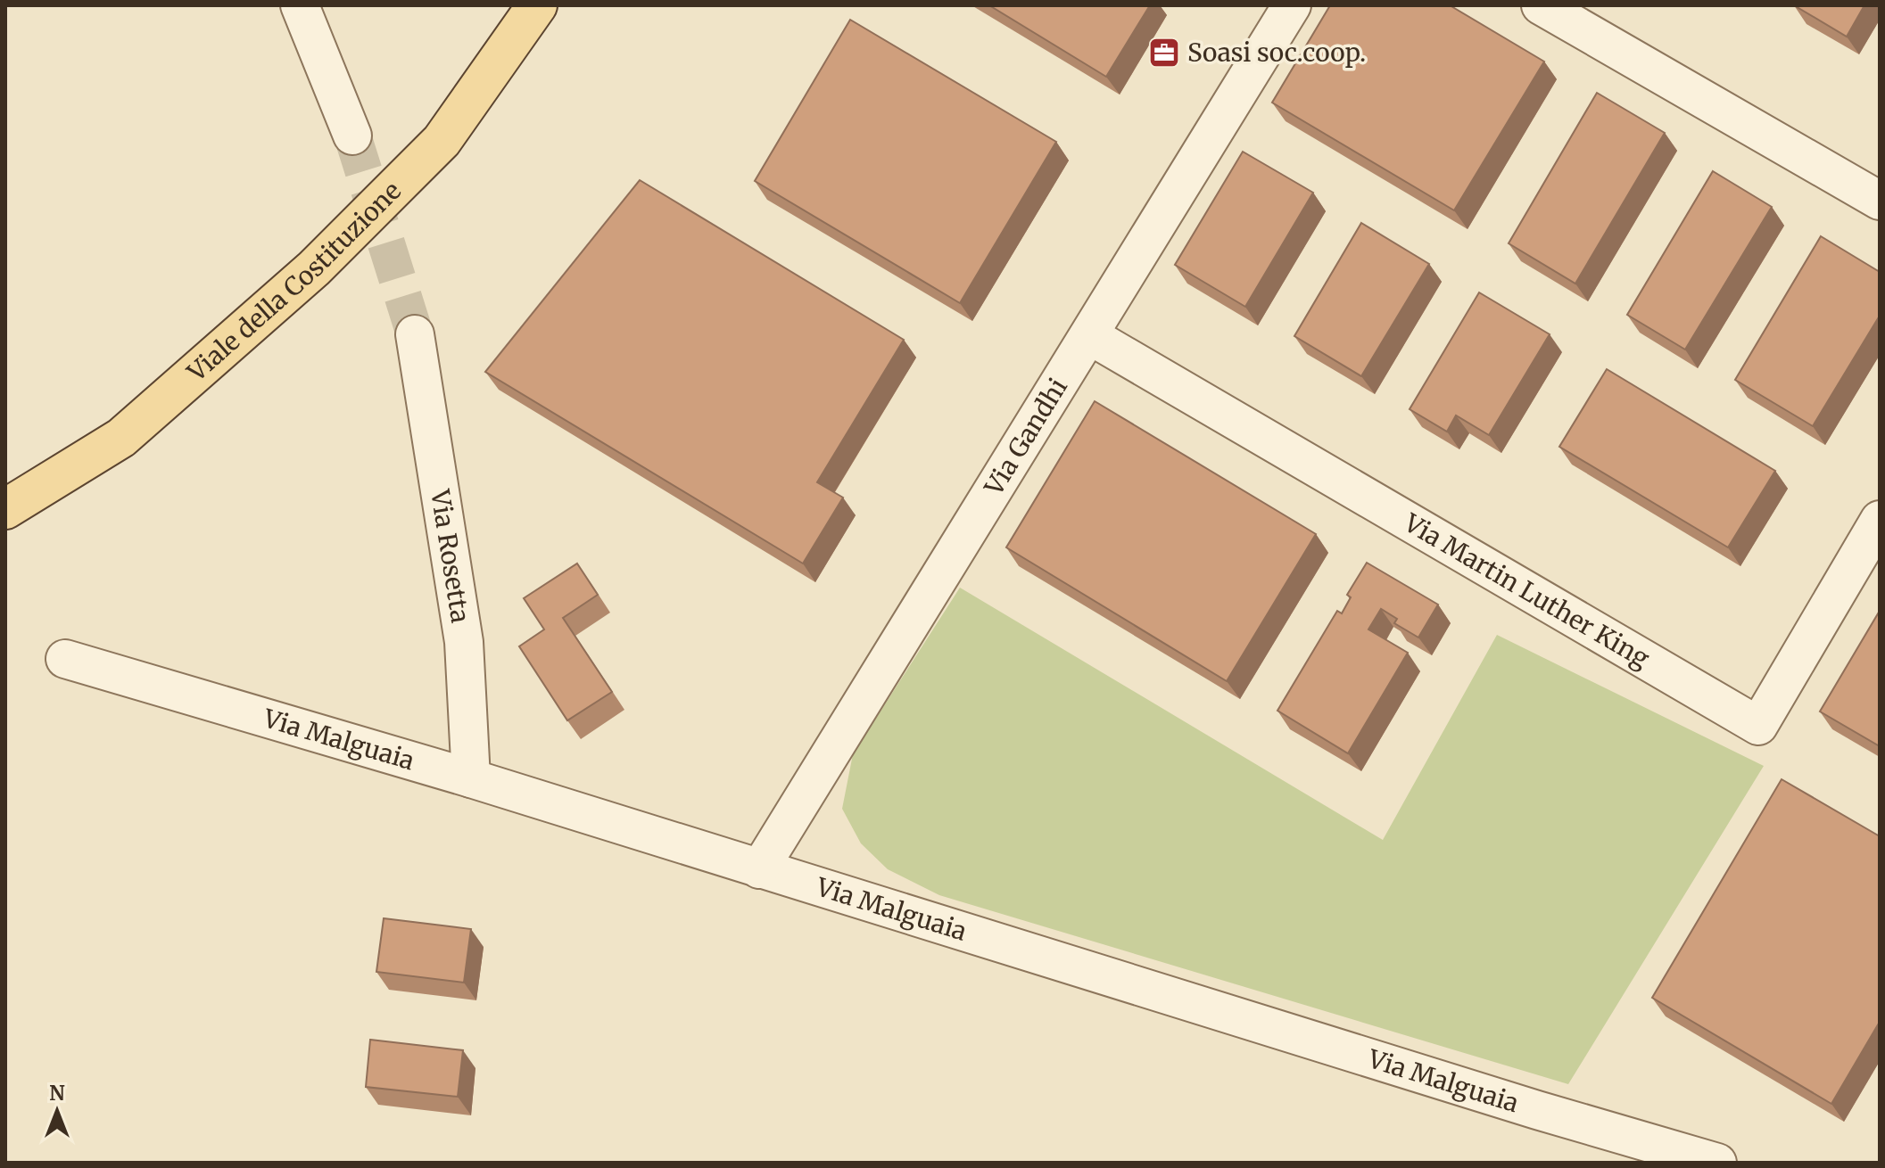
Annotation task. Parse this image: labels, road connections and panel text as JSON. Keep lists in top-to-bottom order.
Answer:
{
  "streets": {
    "main road": ["Viale della Costituzione"],
    "street": [
      "Via Gandhi",
      "Via Rosetta",
      "Via Martin Luther King",
      "Via Malguaia"
    ]
  },
  "crossings": [
    ["Via Gandhi", "Via Martin Luther King"],
    ["Via Gandhi", "Via Malguaia"],
    ["Via Rosetta", "Via Malguaia"]
  ],
  "places": {
    "office": ["Soasi soc.coop."]
  },
  "north": "top"
}
